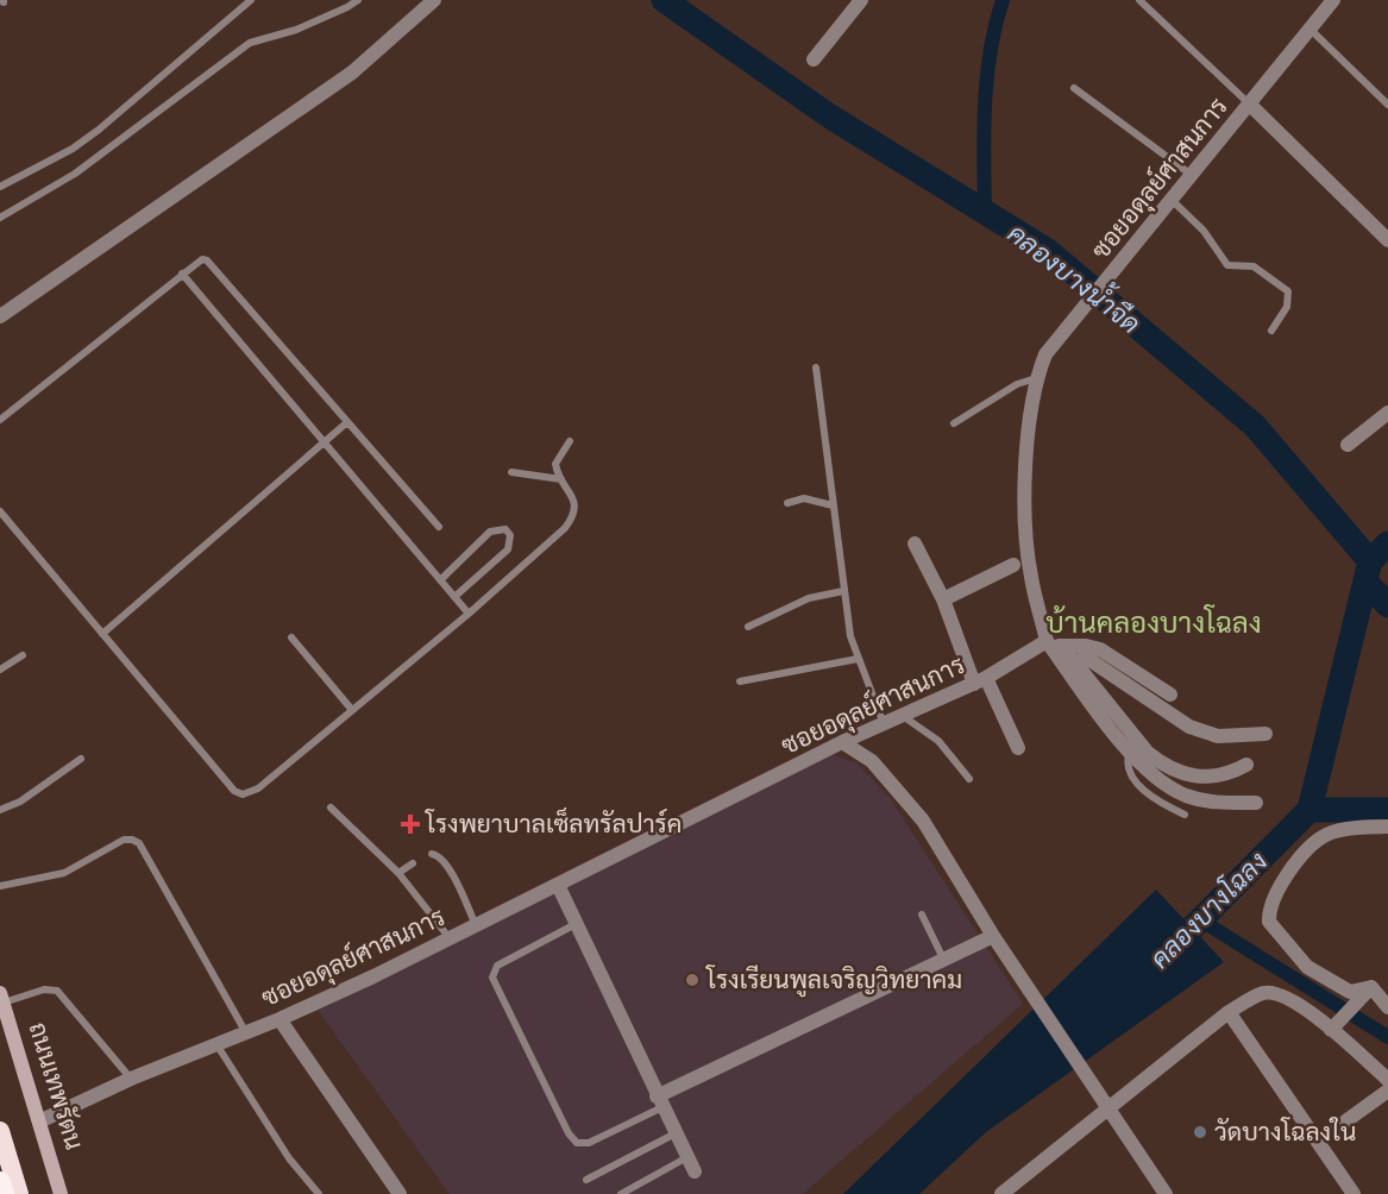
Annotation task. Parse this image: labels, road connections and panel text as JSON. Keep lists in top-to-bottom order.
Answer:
{
  "streets": {
    "main road": ["ถนนเทพรัตน"],
    "street": ["ซอยอดุลย์ศาสนการ"]
  },
  "crossings": [
    ["ซอยอดุลย์ศาสนการ", "ถนนเทพรัตน"]
  ],
  "districts": ["บ้านคลองบางโฉลง"],
  "water": ["คลองบางน้ำจืด", "คลองบางโฉลง"],
  "places": {
    "health": ["โรงพยาบาลเซ็ลทรัลปาร์ค"],
    "other": ["โรงเรียนพูลเจริญวิทยาคม", "วัดบางโฉลงใน"]
  }
}
